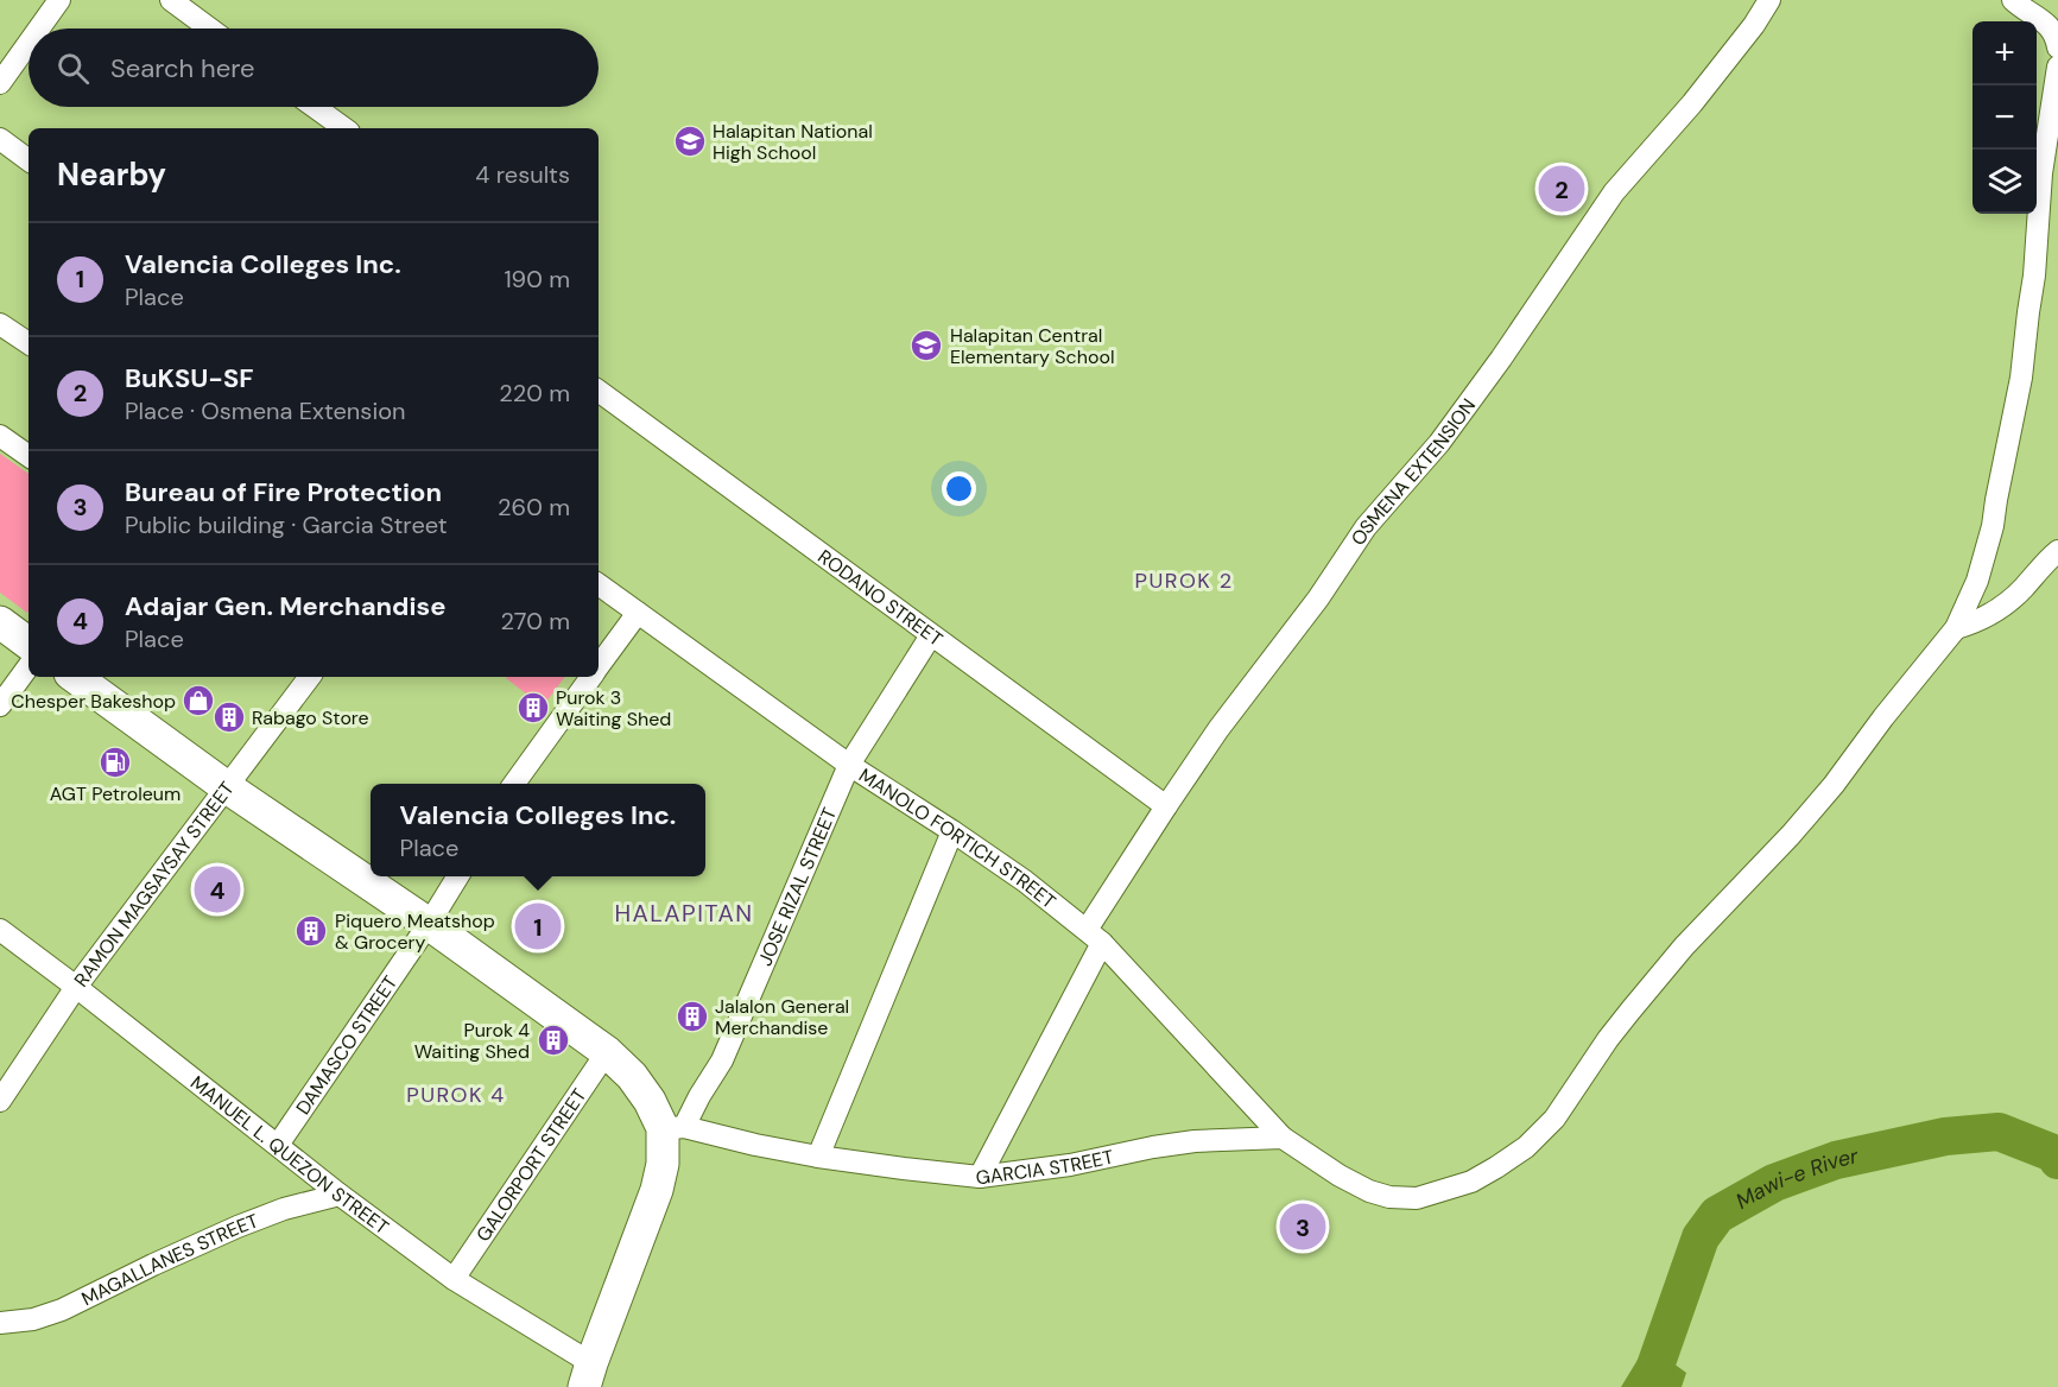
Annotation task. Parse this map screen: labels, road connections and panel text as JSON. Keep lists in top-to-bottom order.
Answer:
{
  "streets": {
    "street": [
      "OSMENA EXTENSION",
      "RODANO STREET",
      "MANOLO FORTICH STREET",
      "RAMON MAGSAYSAY STREET",
      "JOSE RIZAL STREET",
      "DAMASCO STREET",
      "MANUEL L. QUEZON STREET",
      "GARCIA STREET",
      "GALORPORT STREET",
      "MAGALLANES STREET"
    ]
  },
  "crossings": [
    ["OSMENA EXTENSION", "RODANO STREET"],
    ["OSMENA EXTENSION", "MANOLO FORTICH STREET"],
    ["OSMENA EXTENSION", "GARCIA STREET"],
    ["RODANO STREET", "JOSE RIZAL STREET"],
    ["MANOLO FORTICH STREET", "JOSE RIZAL STREET"],
    ["MANOLO FORTICH STREET", "GARCIA STREET"],
    ["RAMON MAGSAYSAY STREET", "MANUEL L. QUEZON STREET"],
    ["JOSE RIZAL STREET", "GARCIA STREET"],
    ["DAMASCO STREET", "MANUEL L. QUEZON STREET"],
    ["MANUEL L. QUEZON STREET", "GALORPORT STREET"],
    ["MANUEL L. QUEZON STREET", "MAGALLANES STREET"]
  ],
  "districts": ["PUROK 2", "HALAPITAN", "PUROK 4"],
  "water": ["Mawi-e River"],
  "places": {
    "school or university": ["Halapitan National High School", "Halapitan Central Elementary School"],
    "shop": ["Chesper Bakeshop"],
    "building": [
      "Purok 3 Waiting Shed",
      "Rabago Store",
      "Piquero Meatshop & Grocery",
      "Jalalon General Merchandise",
      "Purok 4 Waiting Shed"
    ],
    "fuel station": ["AGT Petroleum"]
  },
  "page": {
    "map_buttons": ["+", "−"],
    "search": "Search here",
    "heading": ["Nearby", "4 results"],
    "pins": [
      "2",
      "4",
      "1",
      "3"
    ],
    "list": [
      {
        "mark": "1",
        "name": "Valencia Colleges Inc.",
        "note": "Place",
        "value": "190 m"
      },
      {
        "mark": "2",
        "name": "BuKSU-SF",
        "note": "Place · Osmena Extension",
        "value": "220 m"
      },
      {
        "mark": "3",
        "name": "Bureau of Fire Protection",
        "note": "Public building · Garcia Street",
        "value": "260 m"
      },
      {
        "mark": "4",
        "name": "Adajar Gen. Merchandise",
        "note": "Place",
        "value": "270 m"
      }
    ],
    "popup": ["Valencia Colleges Inc.", "Place"]
  }
}
